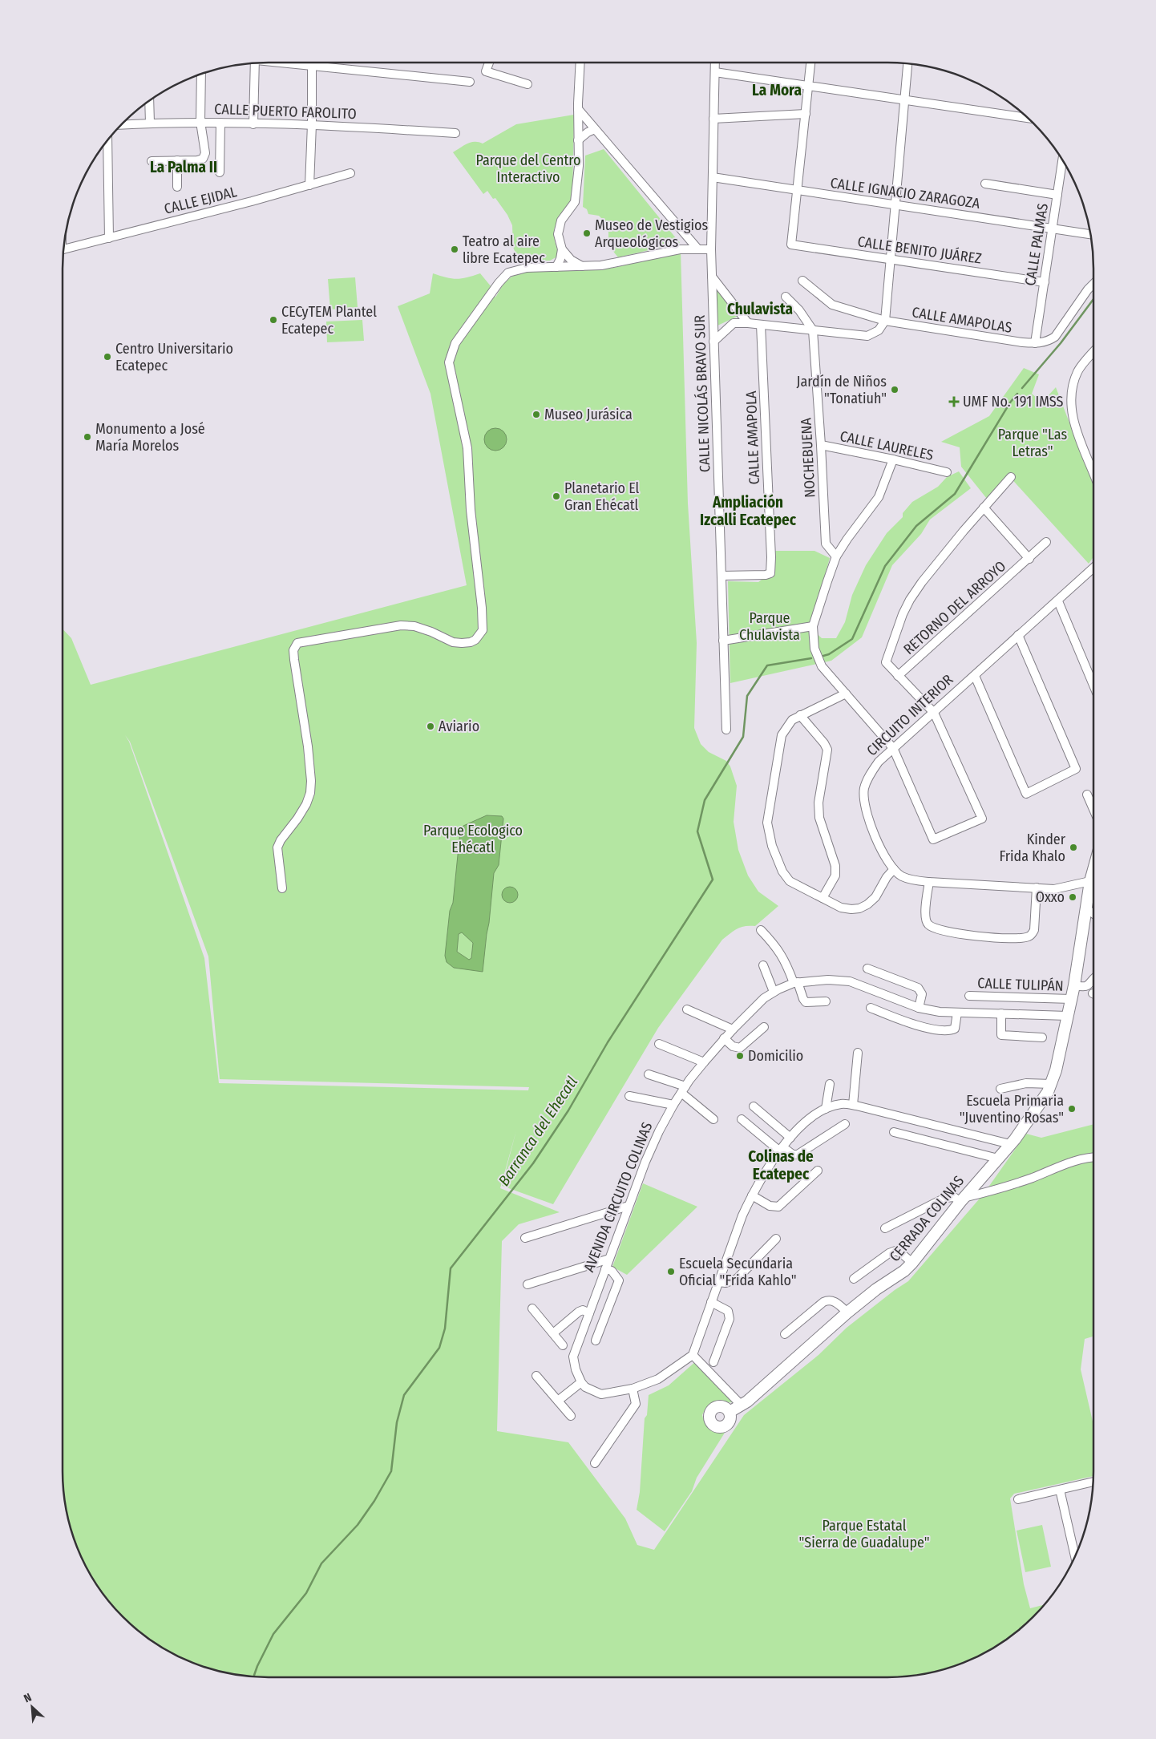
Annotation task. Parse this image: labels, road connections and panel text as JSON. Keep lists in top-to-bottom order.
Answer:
{
  "streets": {
    "main road": ["CERRADA COLINAS"],
    "street": [
      "CALLE PUERTO FAROLITO",
      "CALLE IGNACIO ZARAGOZA",
      "CALLE EJIDAL",
      "CALLE PALMAS",
      "CALLE BENITO JUÁREZ",
      "CALLE AMAPOLAS",
      "CALLE NICOLÁS BRAVO SUR",
      "CALLE AMAPOLA",
      "CALLE LAURELES",
      "NOCHEBUENA",
      "RETORNO DEL ARROYO",
      "CIRCUITO INTERIOR",
      "CALLE TULIPÁN",
      "AVENIDA CIRCUITO COLINAS"
    ]
  },
  "crossings": [
    ["CALLE IGNACIO ZARAGOZA", "CALLE PALMAS"],
    ["CALLE IGNACIO ZARAGOZA", "CALLE BENITO JUÁREZ"],
    ["CALLE IGNACIO ZARAGOZA", "CALLE NICOLÁS BRAVO SUR"],
    ["CALLE PALMAS", "CALLE BENITO JUÁREZ"],
    ["CALLE PALMAS", "CALLE AMAPOLAS"],
    ["CALLE NICOLÁS BRAVO SUR", "CALLE AMAPOLA"],
    ["CALLE LAURELES", "NOCHEBUENA"],
    ["RETORNO DEL ARROYO", "CIRCUITO INTERIOR"],
    ["AVENIDA CIRCUITO COLINAS", "CERRADA COLINAS"]
  ],
  "districts": [
    "La Mora",
    "La Palma II",
    "Chulavista",
    "Ampliación Izcalli Ecatepec",
    "Colinas de Ecatepec"
  ],
  "water": ["Barranca del Ehecatl"],
  "parks": [
    "Parque del Centro Interactivo",
    "Parque \"Las Letras\"",
    "Parque Chulavista",
    "Parque Ecologico Ehécatl",
    "Parque Estatal \"Sierra de Guadalupe\""
  ],
  "places": {
    "other": [
      "Museo de Vestigios Arqueológicos",
      "Teatro al aire libre Ecatepec",
      "CECyTEM Plantel Ecatepec",
      "Centro Universitario Ecatepec",
      "Jardín de Niños \"Tonatiuh\"",
      "Museo Jurásica",
      "Monumento a José María Morelos",
      "Planetario El Gran Ehécatl",
      "Aviario",
      "Kinder Frida Khalo",
      "Oxxo",
      "Domicilio",
      "Escuela Primaria \"Juventino Rosas\"",
      "Escuela Secundaria Oficial \"Frida Kahlo\""
    ],
    "health": ["UMF No. 191 IMSS"]
  },
  "north": "top left"
}
